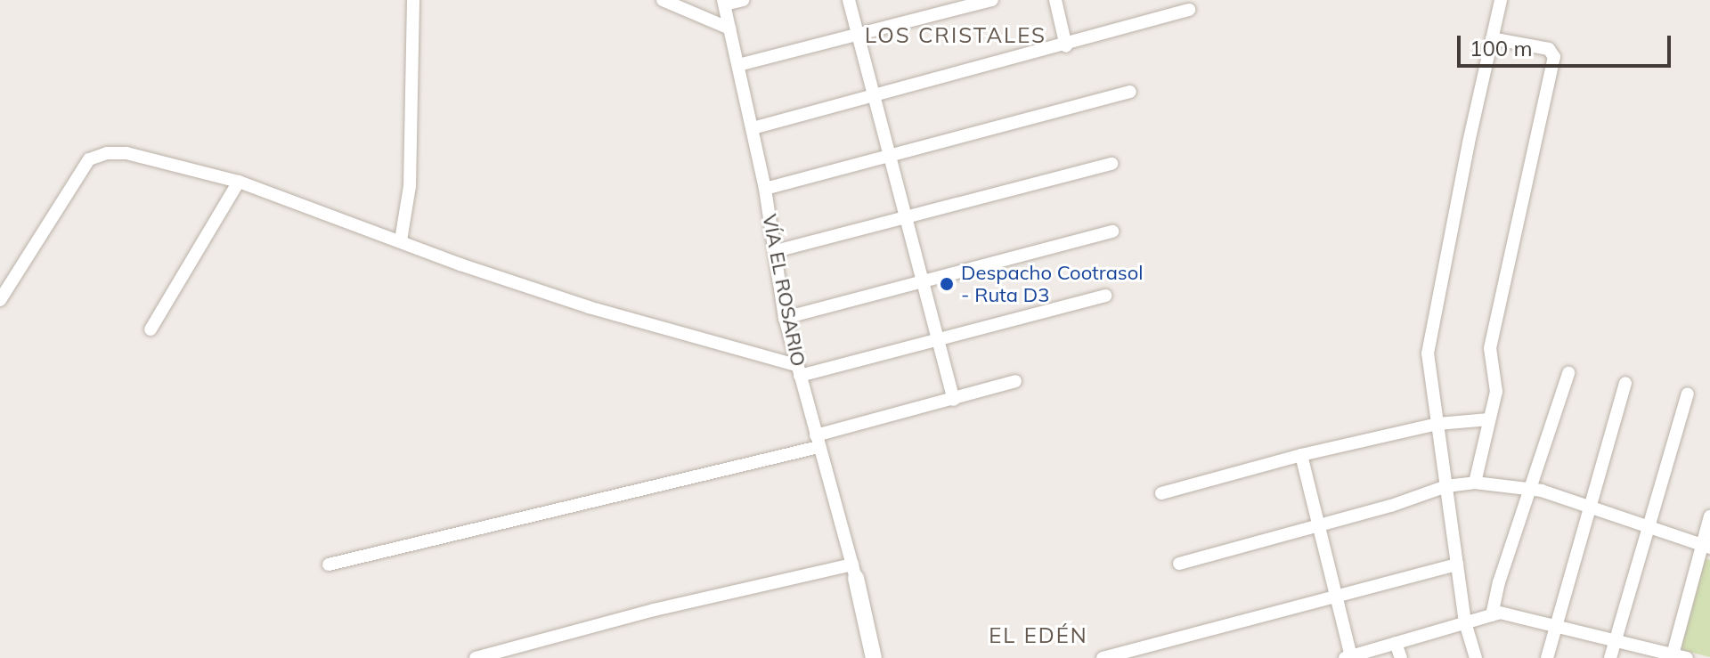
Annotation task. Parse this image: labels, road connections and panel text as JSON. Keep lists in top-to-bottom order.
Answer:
{
  "streets": {
    "street": ["VÍA EL ROSARIO"]
  },
  "districts": ["LOS CRISTALES", "EL EDÉN"],
  "places": ["Despacho Cootrasol - Ruta D3"],
  "scale_bar": "100 m"
}
